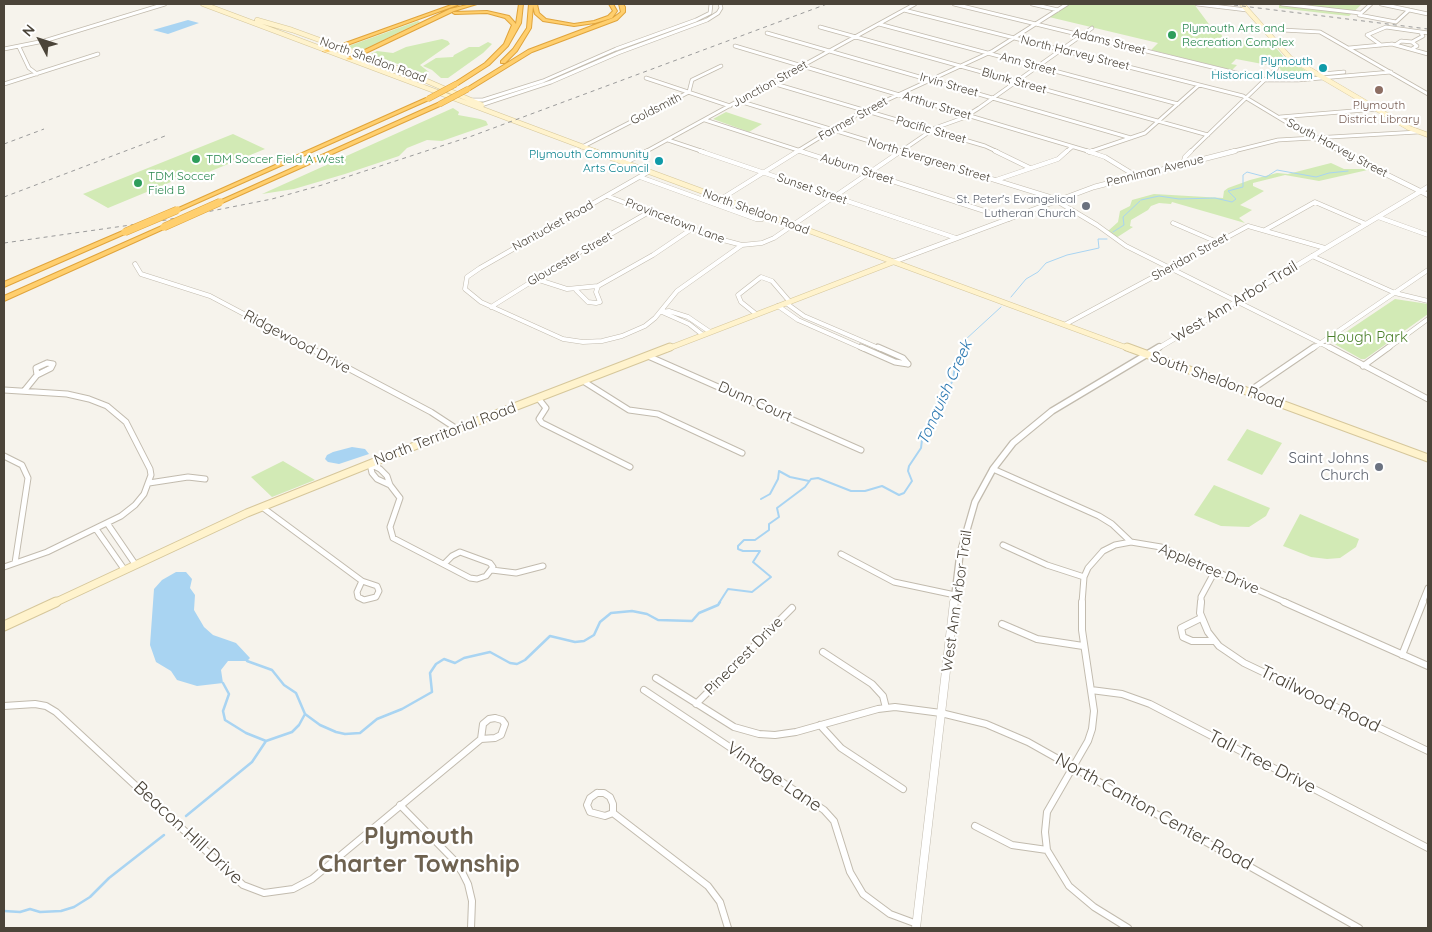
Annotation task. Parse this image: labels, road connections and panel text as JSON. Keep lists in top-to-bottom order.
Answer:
{
  "streets": {
    "main road": ["North Sheldon Road", "South Sheldon Road", "North Territorial Road"],
    "street": [
      "Adams Street",
      "North Harvey Street",
      "Ann Street",
      "Blunk Street",
      "Junction Street",
      "Irvin Street",
      "Arthur Street",
      "Goldsmith",
      "Farmer Street",
      "Pacific Street",
      "South Harvey Street",
      "North Evergreen Street",
      "Auburn Street",
      "Penniman Avenue",
      "Sunset Street",
      "Provincetown Lane",
      "Nantucket Road",
      "Sheridan Street",
      "Gloucester Street",
      "West Ann Arbor Trail",
      "Ridgewood Drive",
      "Dunn Court",
      "Appletree Drive",
      "Pinecrest Drive",
      "Trailwood Road",
      "Tall Tree Drive",
      "Vintage Lane",
      "North Canton Center Road",
      "Beacon Hill Drive"
    ]
  },
  "crossings": [
    ["Adams Street", "Farmer Street"],
    ["North Harvey Street", "Junction Street"],
    ["North Harvey Street", "Farmer Street"],
    ["North Harvey Street", "South Harvey Street"],
    ["North Sheldon Road", "Junction Street"],
    ["North Sheldon Road", "Goldsmith"],
    ["North Sheldon Road", "Farmer Street"],
    ["North Sheldon Road", "Penniman Avenue"],
    ["North Sheldon Road", "Nantucket Road"],
    ["North Sheldon Road", "South Sheldon Road"],
    ["North Sheldon Road", "North Territorial Road"],
    ["Ann Street", "Junction Street"],
    ["Ann Street", "Farmer Street"],
    ["Blunk Street", "Junction Street"],
    ["Blunk Street", "Farmer Street"],
    ["Junction Street", "Irvin Street"],
    ["Junction Street", "Arthur Street"],
    ["Junction Street", "Pacific Street"],
    ["Junction Street", "North Evergreen Street"],
    ["Junction Street", "Auburn Street"],
    ["Junction Street", "Sunset Street"],
    ["Irvin Street", "Farmer Street"],
    ["Arthur Street", "Farmer Street"],
    ["Arthur Street", "Penniman Avenue"],
    ["Farmer Street", "Pacific Street"],
    ["Farmer Street", "North Evergreen Street"],
    ["Farmer Street", "Auburn Street"],
    ["Farmer Street", "Sunset Street"],
    ["South Harvey Street", "Penniman Avenue"],
    ["South Harvey Street", "West Ann Arbor Trail"],
    ["North Evergreen Street", "Penniman Avenue"],
    ["North Evergreen Street", "Sheridan Street"],
    ["North Evergreen Street", "West Ann Arbor Trail"],
    ["Auburn Street", "Penniman Avenue"],
    ["Penniman Avenue", "Sunset Street"],
    ["Penniman Avenue", "North Territorial Road"],
    ["Provincetown Lane", "Nantucket Road"],
    ["Provincetown Lane", "Gloucester Street"],
    ["Nantucket Road", "Gloucester Street"],
    ["Sheridan Street", "West Ann Arbor Trail"],
    ["Sheridan Street", "South Sheldon Road"],
    ["West Ann Arbor Trail", "South Sheldon Road"],
    ["West Ann Arbor Trail", "Pinecrest Drive"],
    ["West Ann Arbor Trail", "Vintage Lane"],
    ["West Ann Arbor Trail", "North Canton Center Road"],
    ["Ridgewood Drive", "North Territorial Road"],
    ["Dunn Court", "North Territorial Road"],
    ["Pinecrest Drive", "North Canton Center Road"]
  ],
  "districts": ["Plymouth Charter Township"],
  "water": ["Tonquish Creek"],
  "parks": ["Hough Park"],
  "places": [
    "Plymouth Arts and Recreation Complex",
    "Plymouth Historical Museum",
    "Plymouth District Library",
    "TDM Soccer Field A West",
    "Plymouth Community Arts Council",
    "TDM Soccer Field B",
    "St. Peter's Evangelical Lutheran Church",
    "Saint Johns Church"
  ],
  "north": "top left"
}
